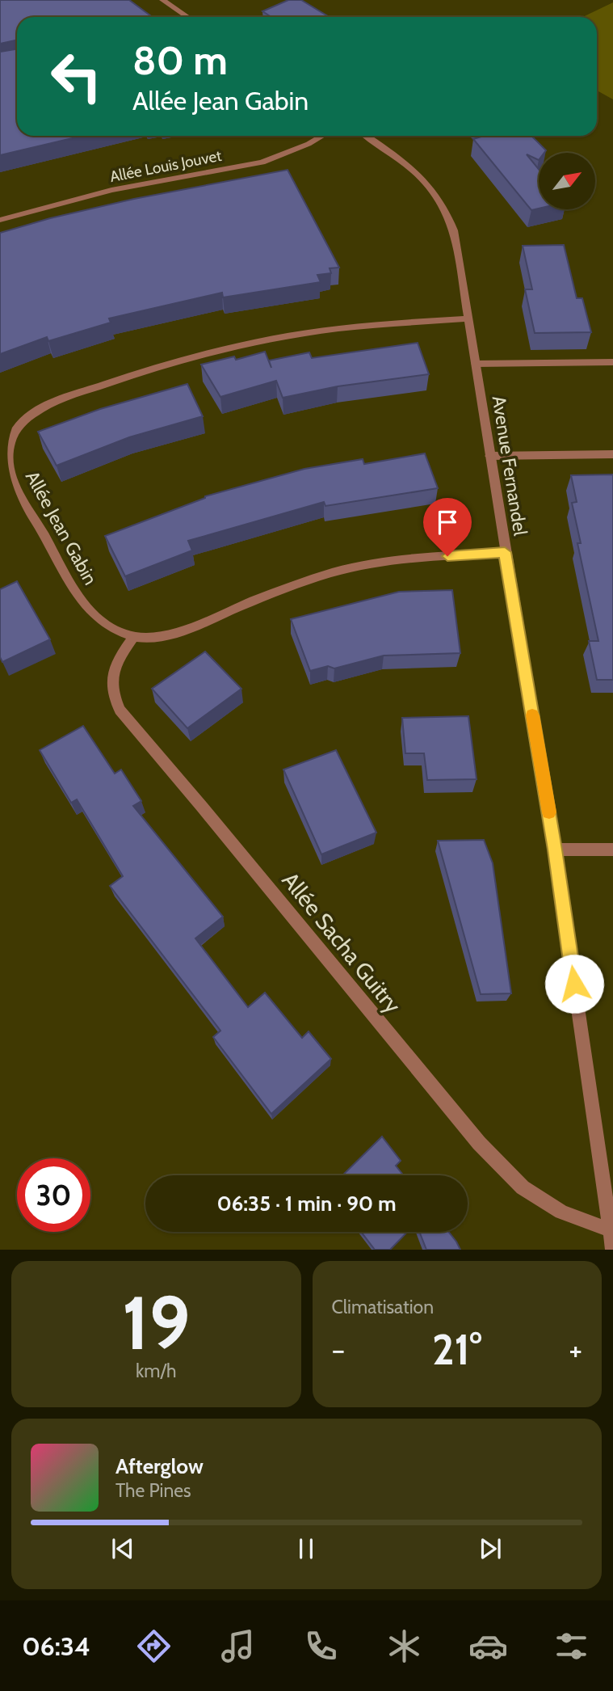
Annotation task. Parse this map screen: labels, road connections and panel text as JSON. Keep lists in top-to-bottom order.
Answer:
{
  "streets": {
    "street": [
      "Allée Louis Jouvet",
      "Avenue Fernandel",
      "Allée Jean Gabin",
      "Allée Sacha Guitry"
    ]
  },
  "crossings": [
    ["Avenue Fernandel", "Allée Jean Gabin"],
    ["Avenue Fernandel", "Allée Sacha Guitry"],
    ["Allée Jean Gabin", "Allée Sacha Guitry"]
  ],
  "north": "top right",
  "page": {
    "turn": ["80 m", "Allée Jean Gabin"],
    "limit": "30",
    "trip": "06:35 · 1 min · 90 m",
    "tile": [
      ["19", "km/h"],
      "Climatisation"
    ],
    "heat": ["−", "21°", "+"],
    "song": ["Afterglow", "The Pines"],
    "tabs": "06:34"
  }
}
